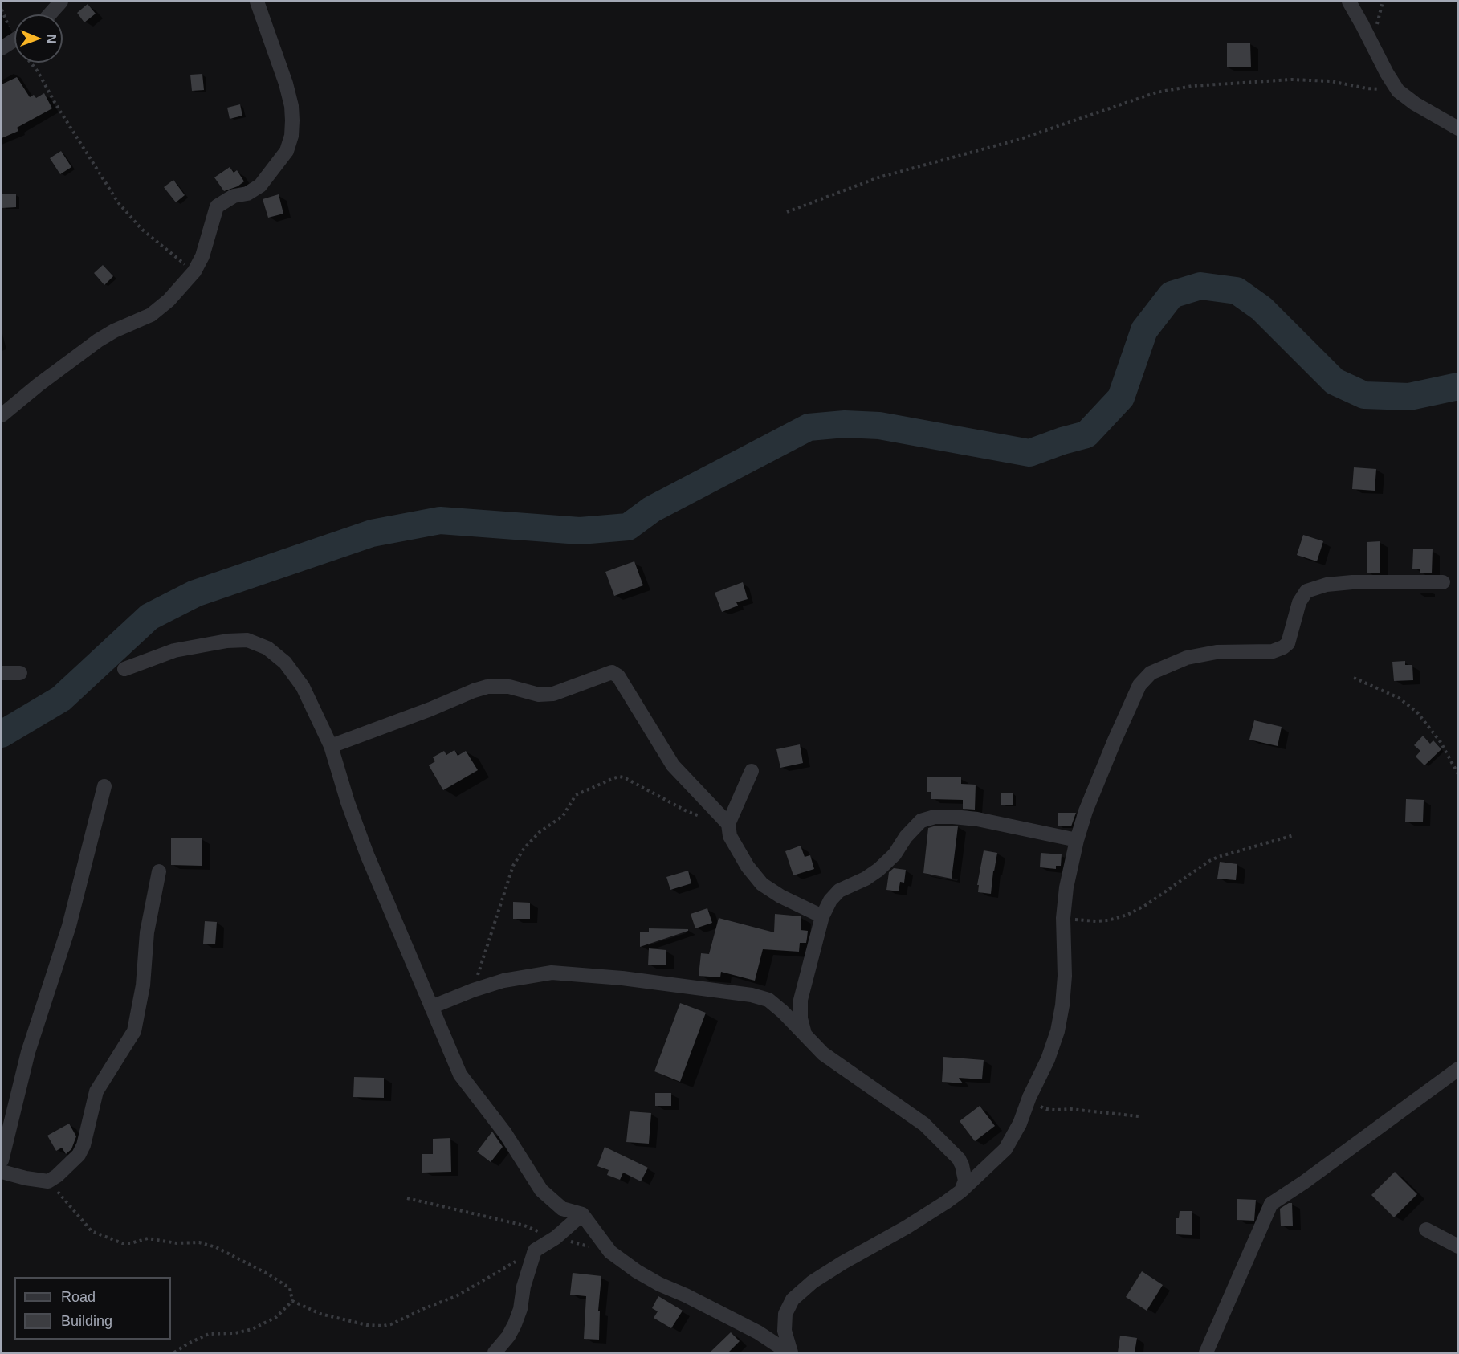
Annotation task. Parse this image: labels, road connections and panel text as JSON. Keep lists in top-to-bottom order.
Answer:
{
  "legend": ["Road", "Building"],
  "north": "right"
}
